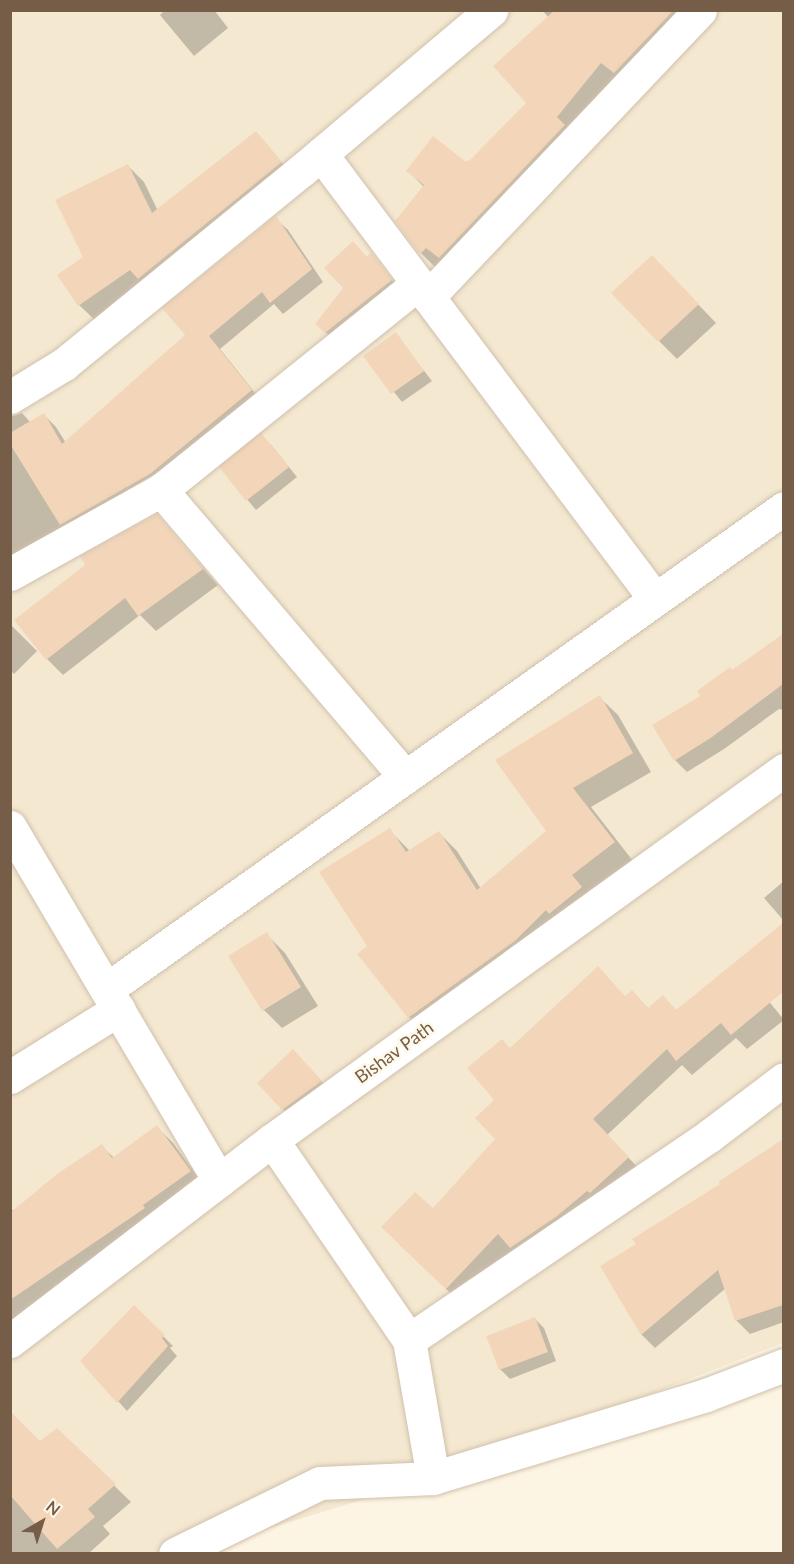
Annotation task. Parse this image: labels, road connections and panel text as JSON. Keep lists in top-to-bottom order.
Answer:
{
  "streets": {
    "street": ["Bishav Path"]
  },
  "north": "top right"
}
